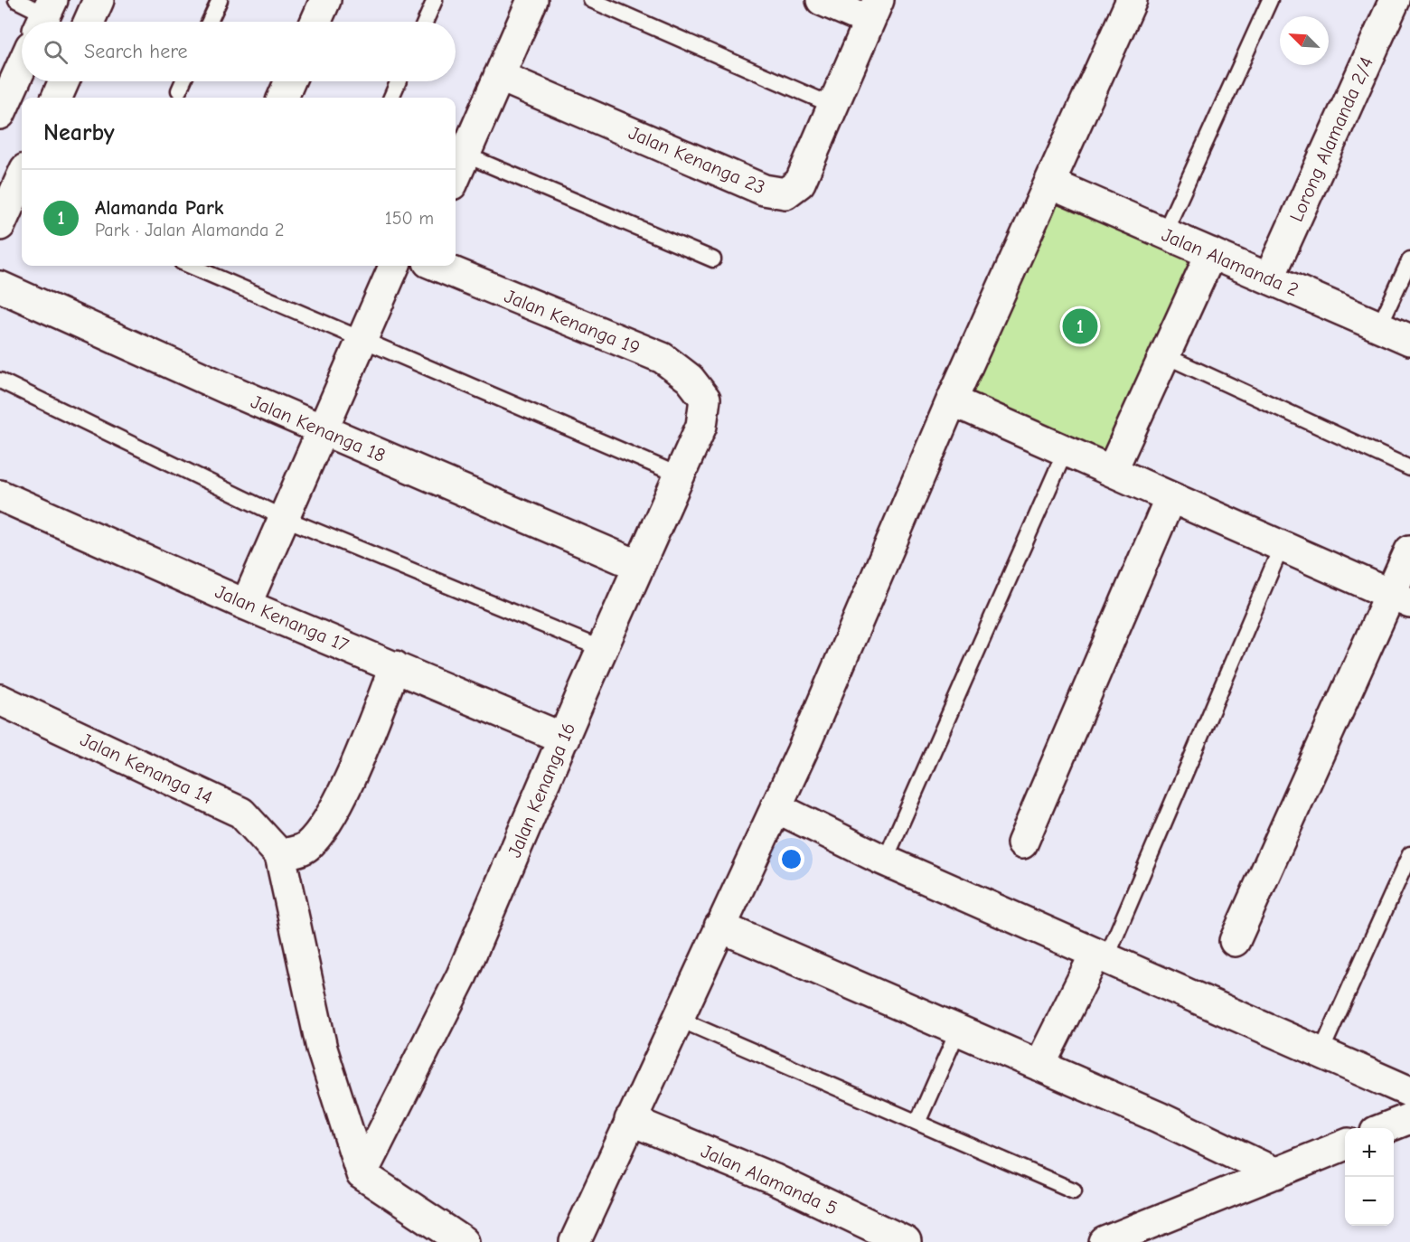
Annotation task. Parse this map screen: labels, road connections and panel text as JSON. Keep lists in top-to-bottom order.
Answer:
{
  "streets": {
    "street": [
      "Lorong Alamanda 2/4",
      "Jalan Kenanga 23",
      "Jalan Alamanda 2",
      "Jalan Kenanga 19",
      "Jalan Kenanga 18",
      "Jalan Kenanga 17",
      "Jalan Kenanga 14",
      "Jalan Kenanga 16",
      "Jalan Alamanda 5"
    ]
  },
  "crossings": [
    ["Lorong Alamanda 2/4", "Jalan Alamanda 2"],
    ["Jalan Kenanga 19", "Jalan Kenanga 16"],
    ["Jalan Kenanga 18", "Jalan Kenanga 16"],
    ["Jalan Kenanga 17", "Jalan Kenanga 16"]
  ],
  "north": "top left",
  "page": {
    "search": "Search here",
    "heading": "Nearby",
    "list": [
      {
        "mark": "1",
        "name": "Alamanda Park",
        "note": "Park · Jalan Alamanda 2",
        "value": "150 m"
      }
    ],
    "pins": "1",
    "map_buttons": ["+", "−"]
  }
}
